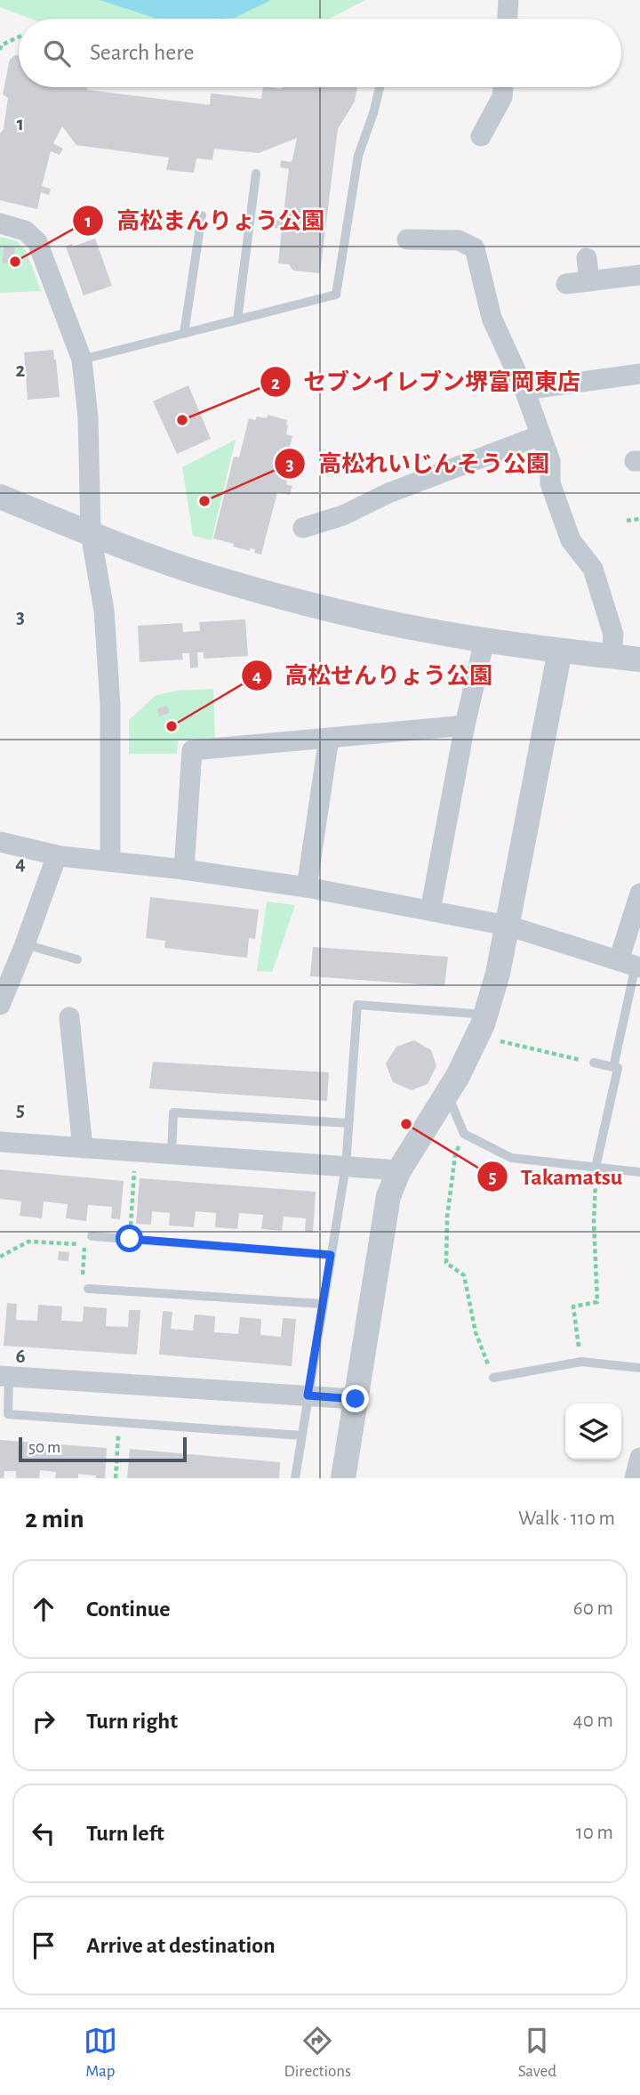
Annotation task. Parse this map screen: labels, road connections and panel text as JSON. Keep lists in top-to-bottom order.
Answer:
{
  "places": [
    "高松まんりょう公園",
    "セブンイレブン堺富岡東店",
    "高松れいじんそう公園",
    "高松せんりょう公園",
    "Takamatsu"
  ],
  "scale_bar": "50 m",
  "page": {
    "search": "Search here",
    "scale": "50 m",
    "heading": ["2 min", "Walk · 110 m"],
    "list": [
      ["Continue", "60 m"],
      ["Turn right", "40 m"],
      ["Turn left", "10 m"],
      "Arrive at destination"
    ],
    "nav": ["Map", "Directions", "Saved"]
  },
  "grid": {
    "rows": [
      "1",
      "2",
      "3",
      "4",
      "5",
      "6"
    ]
  }
}
